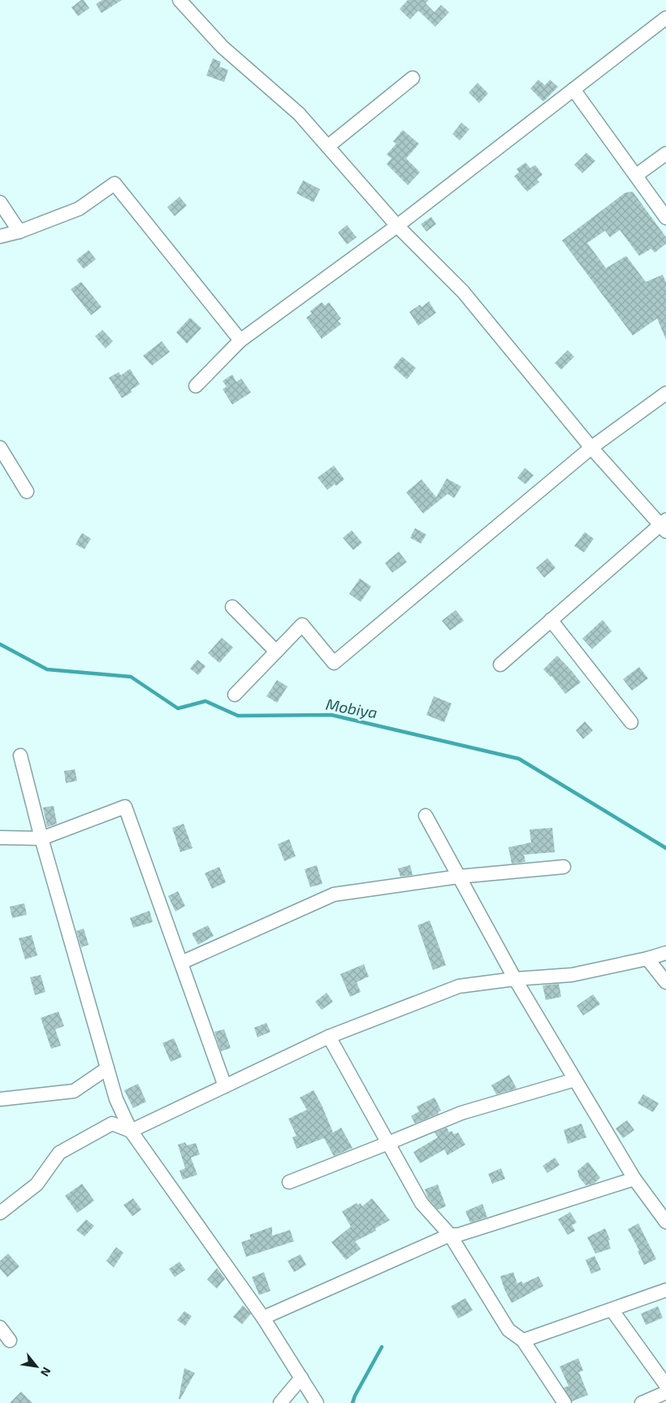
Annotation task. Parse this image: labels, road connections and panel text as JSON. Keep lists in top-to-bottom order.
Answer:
{
  "water": ["Mobiya"],
  "north": "bottom right"
}
